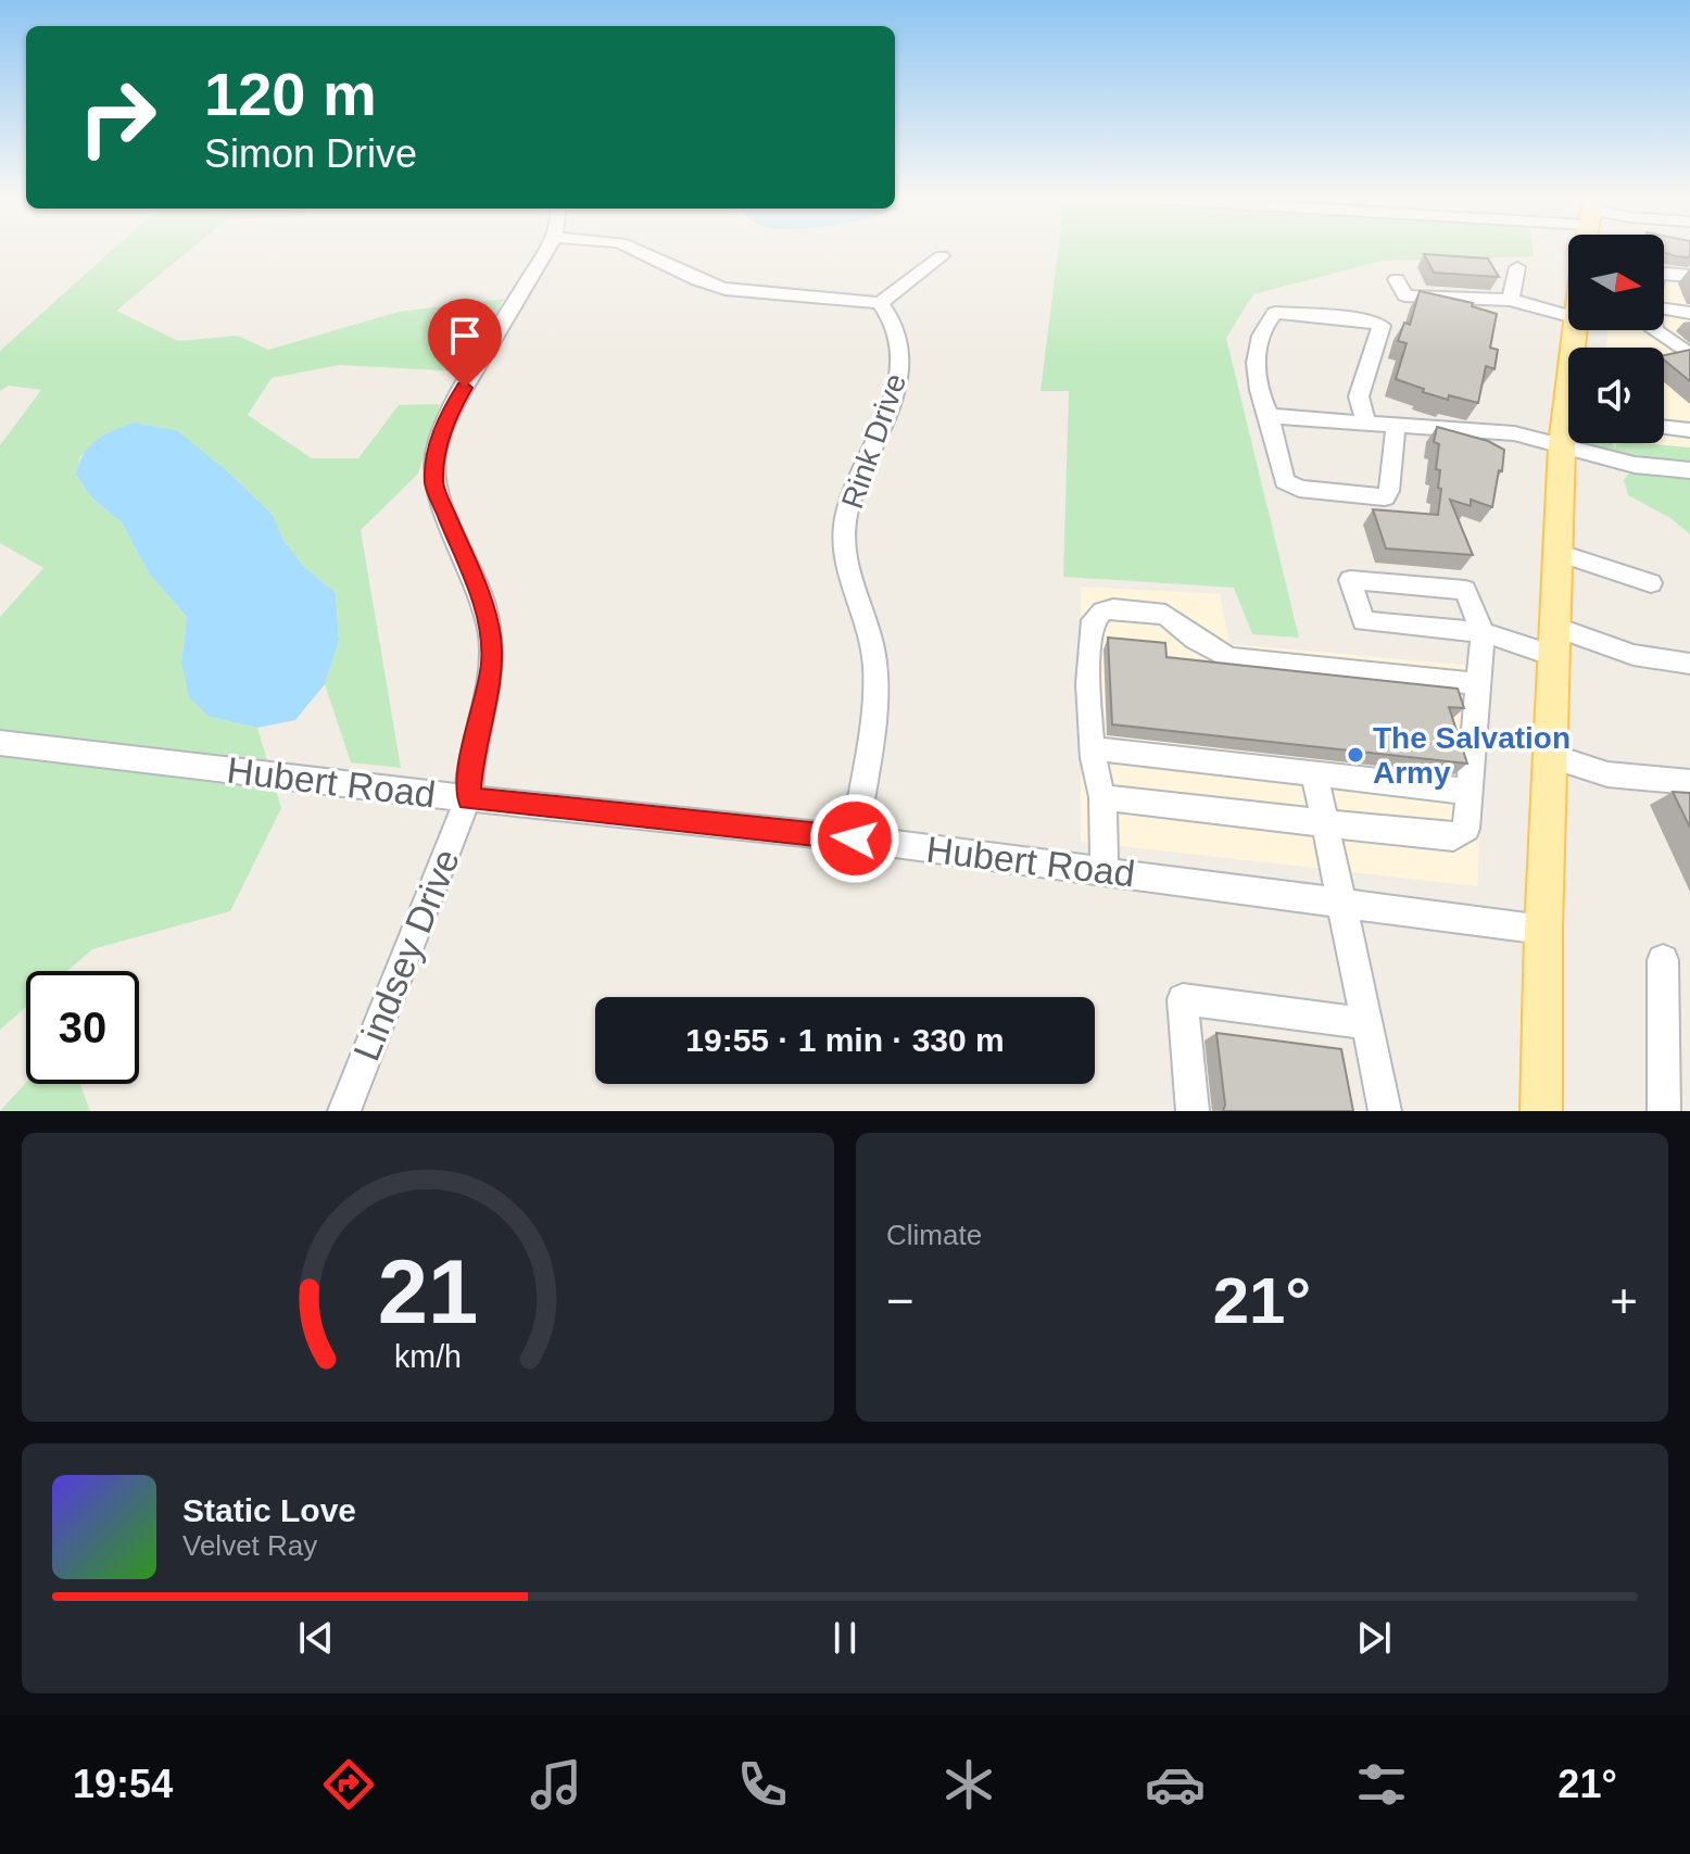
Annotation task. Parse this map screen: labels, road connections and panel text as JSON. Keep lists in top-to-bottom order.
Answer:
{
  "streets": {
    "street": ["Rink Drive", "Hubert Road", "Lindsey Drive"]
  },
  "crossings": [
    ["Rink Drive", "Hubert Road"],
    ["Hubert Road", "Lindsey Drive"]
  ],
  "places": ["The Salvation Army"],
  "north": "right",
  "page": {
    "turn": ["120 m", "Simon Drive"],
    "limit": "30",
    "trip": "19:55 · 1 min · 330 m",
    "tile": "Climate",
    "heat": ["−", "21°", "+"],
    "song": ["Static Love", "Velvet Ray"],
    "tabs": ["19:54", "21°"],
    "gauge": ["21", "km/h"]
  }
}
